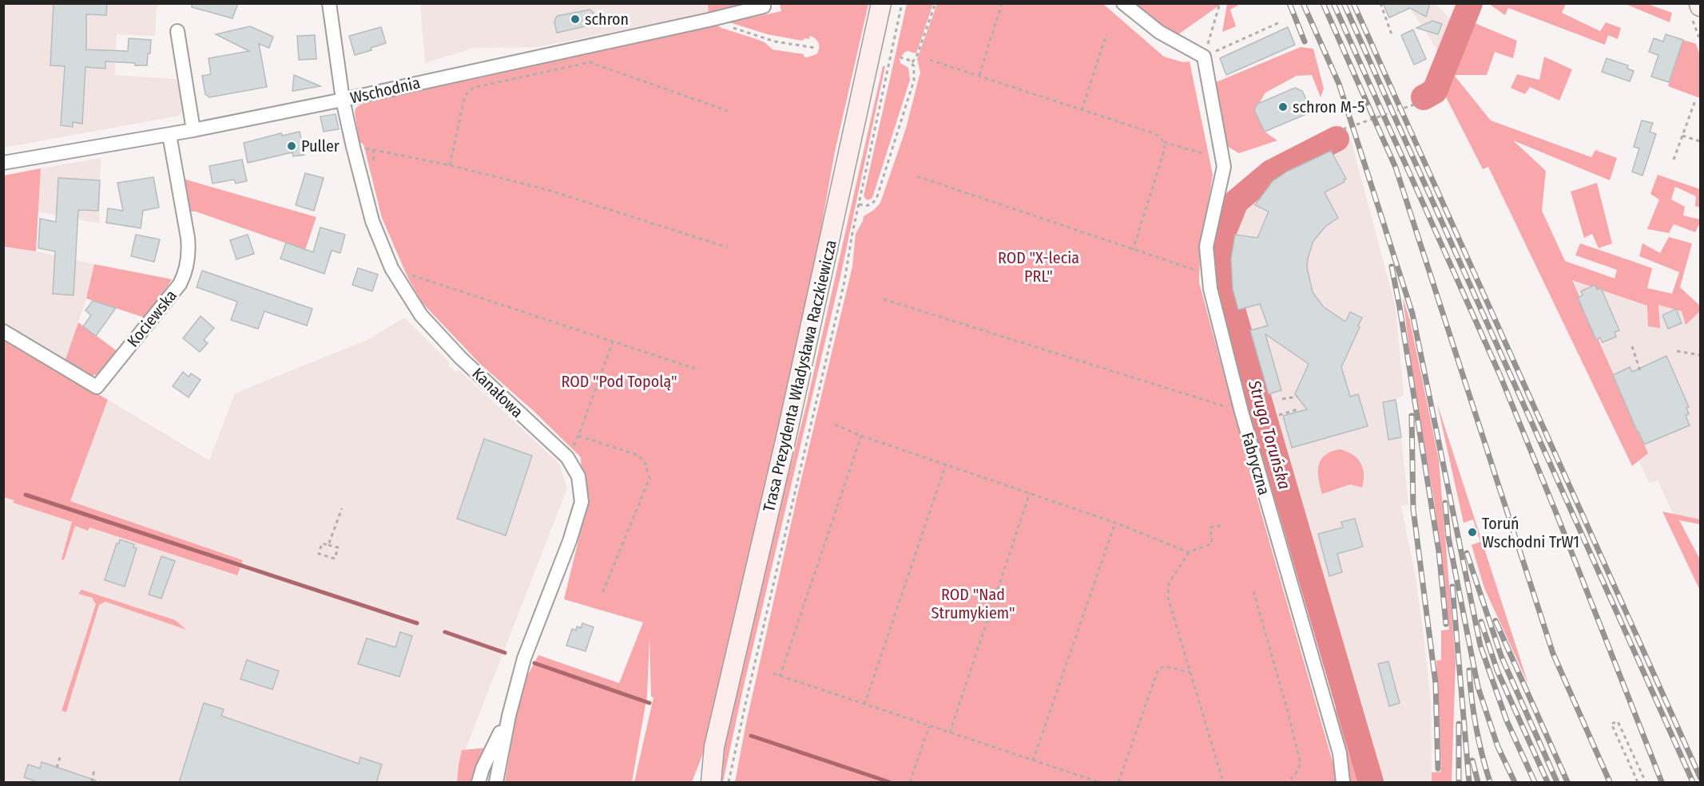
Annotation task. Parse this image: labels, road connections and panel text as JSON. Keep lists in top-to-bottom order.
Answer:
{
  "streets": {
    "main road": ["Trasa Prezydenta Władysława Raczkiewicza"],
    "street": [
      "Wschodnia",
      "Kociewska",
      "Kanałowa",
      "Fabryczna"
    ]
  },
  "crossings": [
    ["Wschodnia", "Kociewska"],
    ["Wschodnia", "Kanałowa"]
  ],
  "water": ["Struga Toruńska"],
  "parks": ["ROD \"X-lecia PRL\"", "ROD \"Pod Topolą\"", "ROD \"Nad Strumykiem\""],
  "places": [
    "schron",
    "schron M-5",
    "Puller",
    "Toruń Wschodni TrW1"
  ]
}
